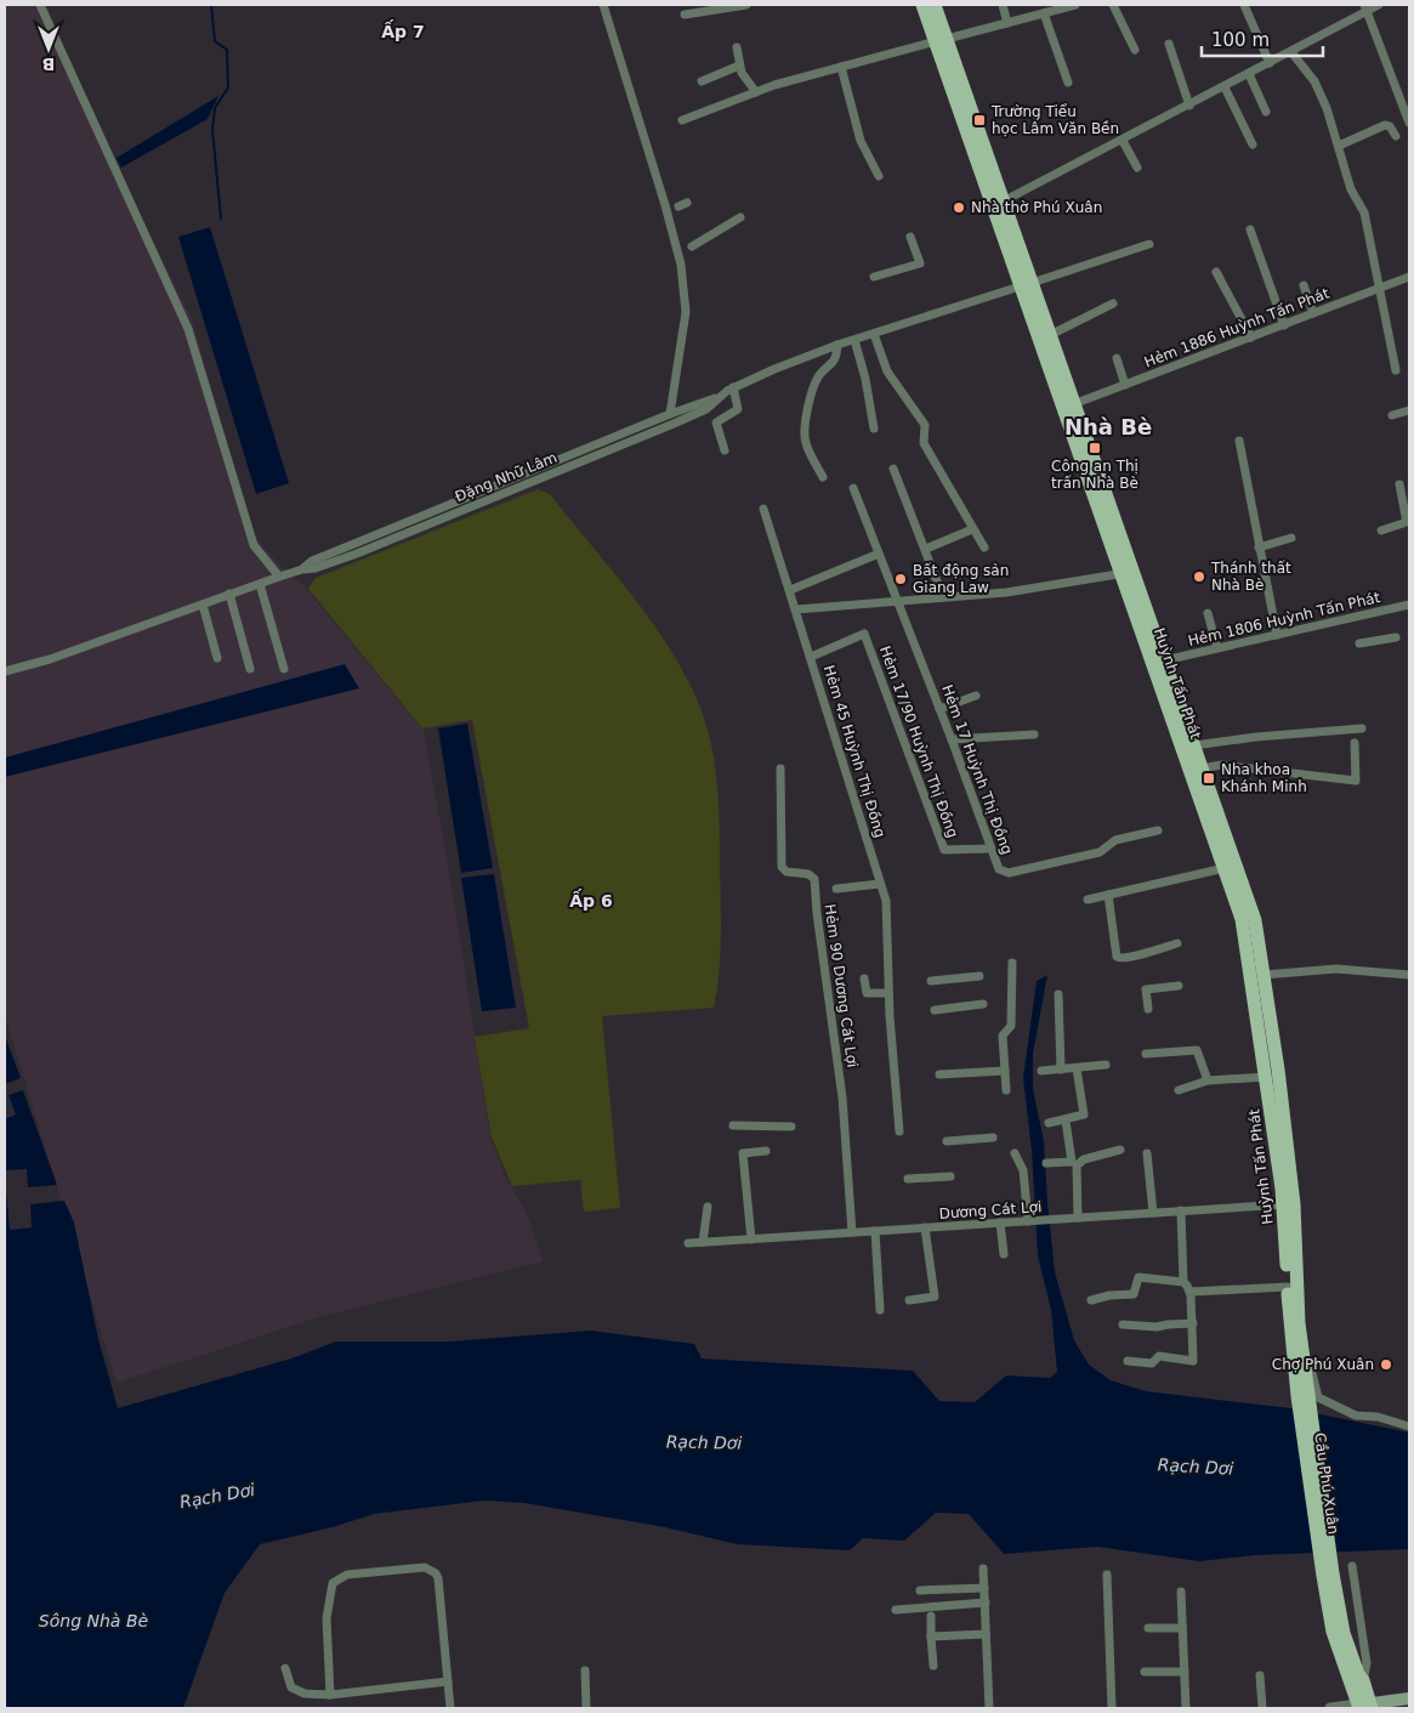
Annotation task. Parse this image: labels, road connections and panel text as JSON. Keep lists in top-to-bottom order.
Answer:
{
  "streets": {
    "main road": ["Huỳnh Tấn Phát", "Cầu Phú Xuân"],
    "street": [
      "Hẻm 1886 Huỳnh Tấn Phát",
      "Đặng Nhữ Lâm",
      "Hẻm 1806 Huỳnh Tấn Phát",
      "Hẻm 17/90 Huỳnh Thị Đồng",
      "Hẻm 45 Huỳnh Thị Đồng",
      "Hẻm 17 Huỳnh Thị Đồng",
      "Hẻm 90 Dương Cát Lợi",
      "Dương Cát Lợi"
    ]
  },
  "crossings": [
    ["Hẻm 1886 Huỳnh Tấn Phát", "Huỳnh Tấn Phát"],
    ["Đặng Nhữ Lâm", "Huỳnh Tấn Phát"],
    ["Hẻm 1806 Huỳnh Tấn Phát", "Huỳnh Tấn Phát"],
    ["Huỳnh Tấn Phát", "Dương Cát Lợi"],
    ["Huỳnh Tấn Phát", "Cầu Phú Xuân"],
    ["Hẻm 17/90 Huỳnh Thị Đồng", "Hẻm 45 Huỳnh Thị Đồng"],
    ["Hẻm 17/90 Huỳnh Thị Đồng", "Hẻm 17 Huỳnh Thị Đồng"],
    ["Hẻm 90 Dương Cát Lợi", "Dương Cát Lợi"]
  ],
  "districts": ["Ấp 7", "Nhà Bè", "Ấp 6"],
  "water": ["Rạch Dơi", "Sông Nhà Bè"],
  "places": {
    "transit": ["Trường Tiểu học Lâm Văn Bền", "Công an Thị trấn Nhà Bè", "Nha khoa Khánh Minh"],
    "other": [
      "Nhà thờ Phú Xuân",
      "Thánh thất Nhà Bè",
      "Bất động sản Giang Law",
      "Chợ Phú Xuân"
    ]
  },
  "scale_bar": "100 m",
  "north": "bottom"
}
